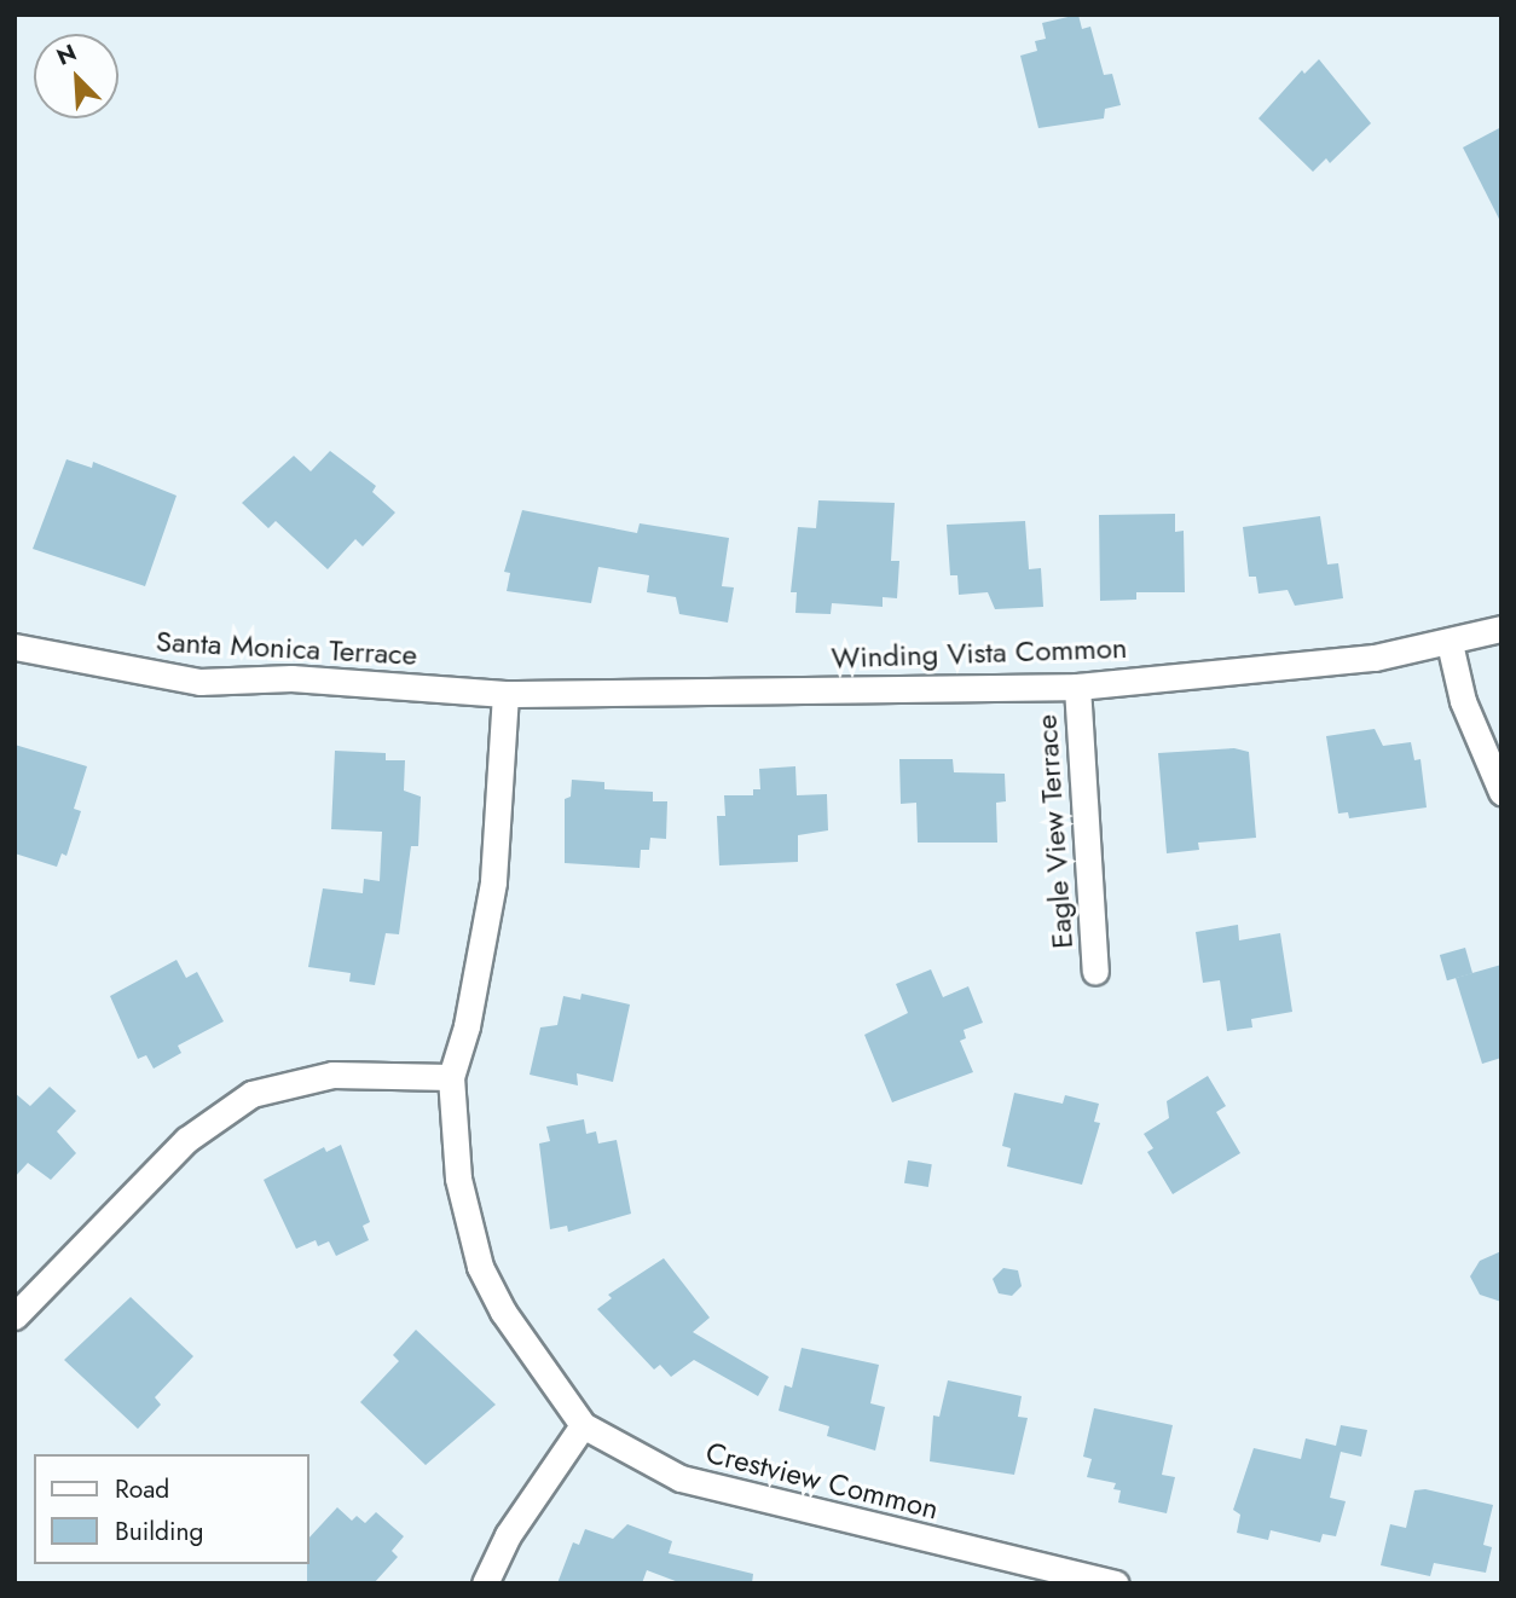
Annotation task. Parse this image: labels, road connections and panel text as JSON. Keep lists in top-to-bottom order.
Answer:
{
  "streets": {
    "street": [
      "Santa Monica Terrace",
      "Winding Vista Common",
      "Eagle View Terrace",
      "Crestview Common"
    ]
  },
  "crossings": [
    ["Santa Monica Terrace", "Winding Vista Common"],
    ["Santa Monica Terrace", "Crestview Common"],
    ["Winding Vista Common", "Eagle View Terrace"],
    ["Winding Vista Common", "Crestview Common"]
  ],
  "legend": ["Road", "Building"],
  "north": "top left"
}
